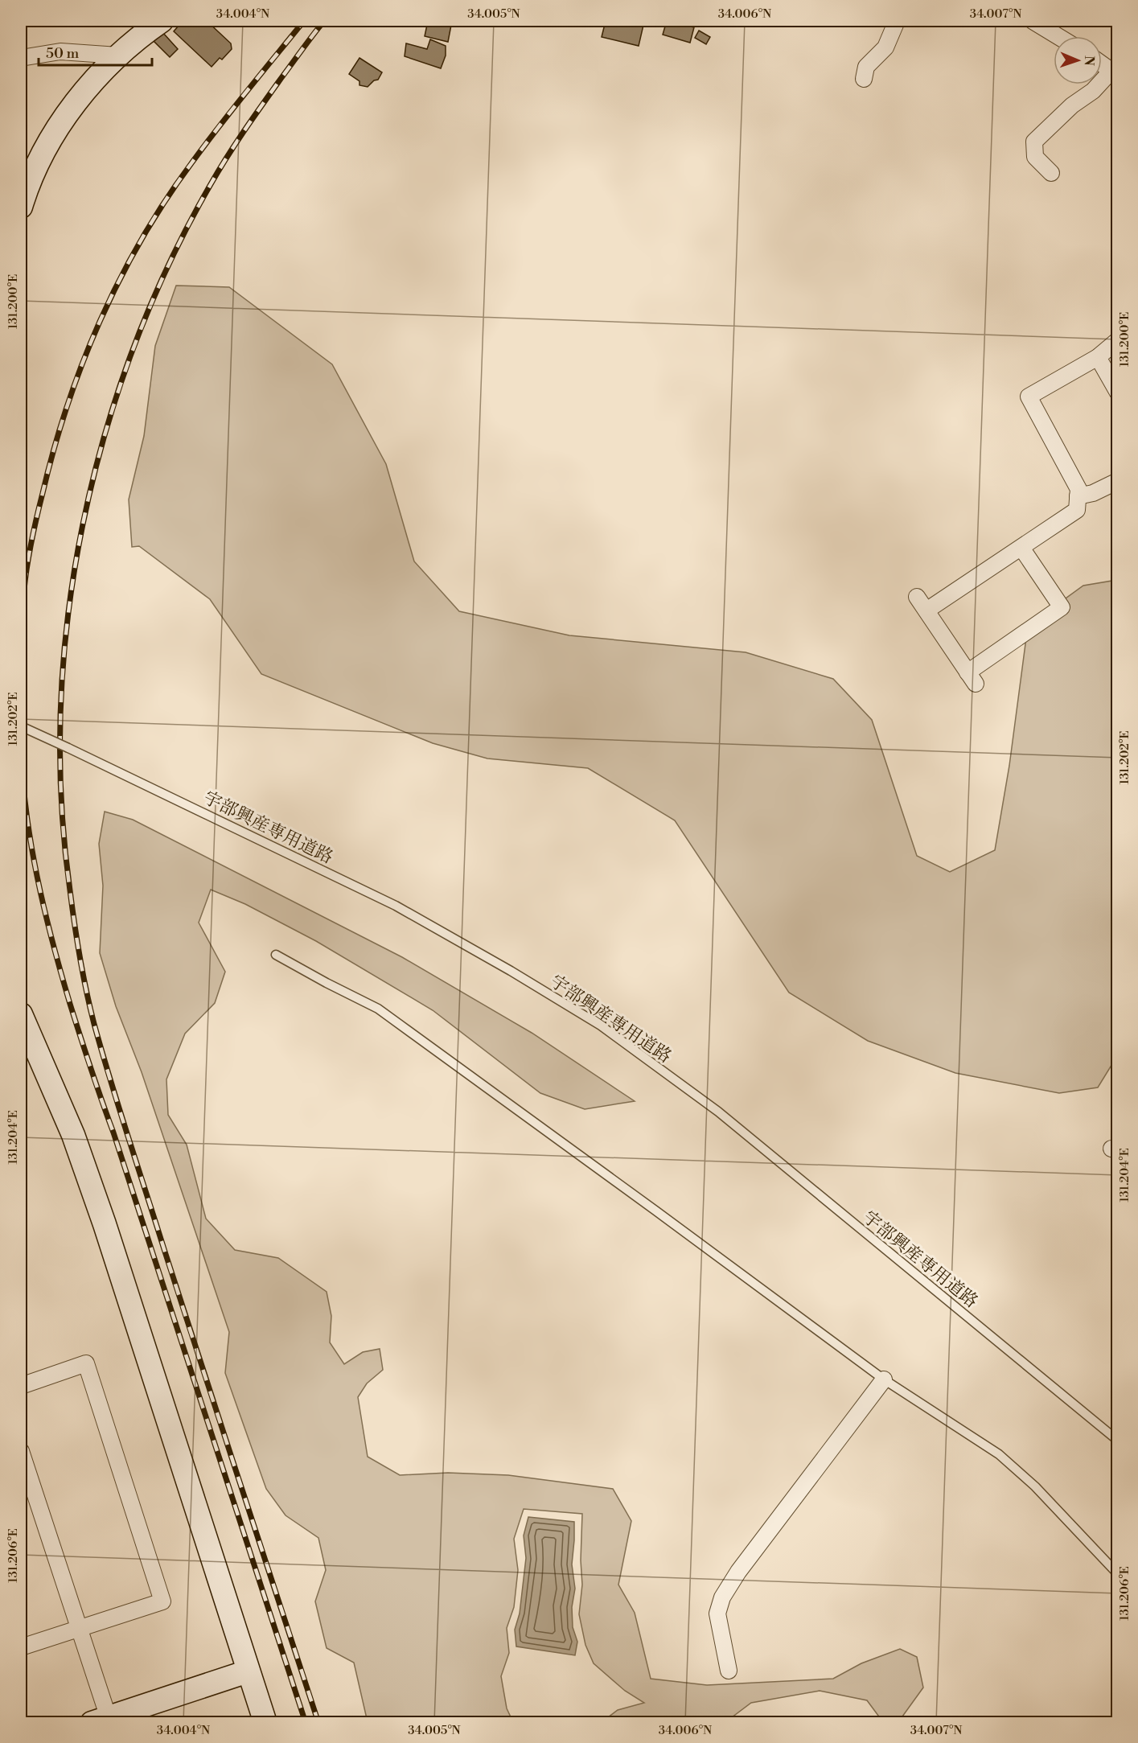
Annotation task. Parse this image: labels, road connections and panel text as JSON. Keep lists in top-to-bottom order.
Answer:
{
  "streets": {
    "lane": ["宇部興産専用道路"]
  },
  "scale_bar": "50 m",
  "north": "right",
  "coordinates": [
    "34.004°N",
    "34.005°N",
    "34.006°N",
    "34.007°N",
    "131.200°E",
    "131.202°E",
    "131.204°E",
    "131.206°E"
  ]
}
